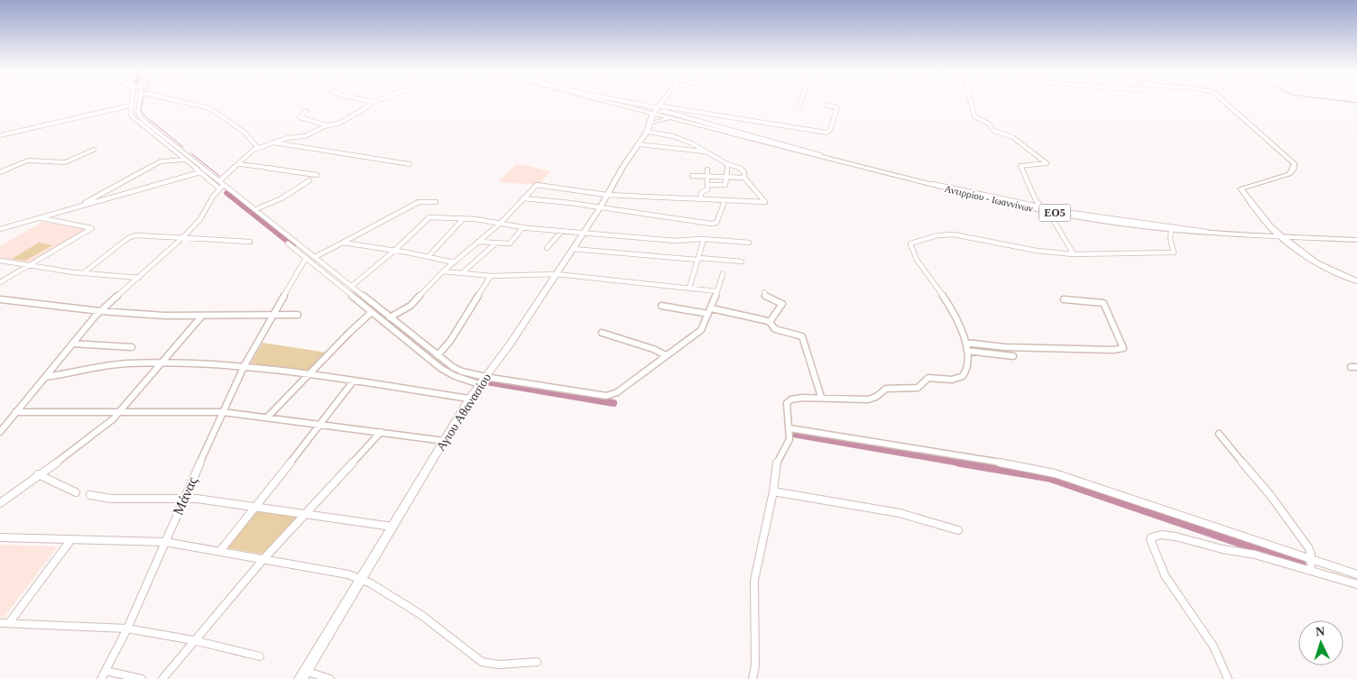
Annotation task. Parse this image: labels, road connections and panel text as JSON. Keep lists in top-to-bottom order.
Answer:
{
  "streets": {
    "main road": ["Αντιρρίου - Ιωαννίνων", "ΕΟ5", "Αγιου Αθανασίου"],
    "street": ["Μάνας"]
  },
  "crossings": [
    ["Αντιρρίου - Ιωαννίνων", "Αγιου Αθανασίου"]
  ],
  "north": "top"
}
